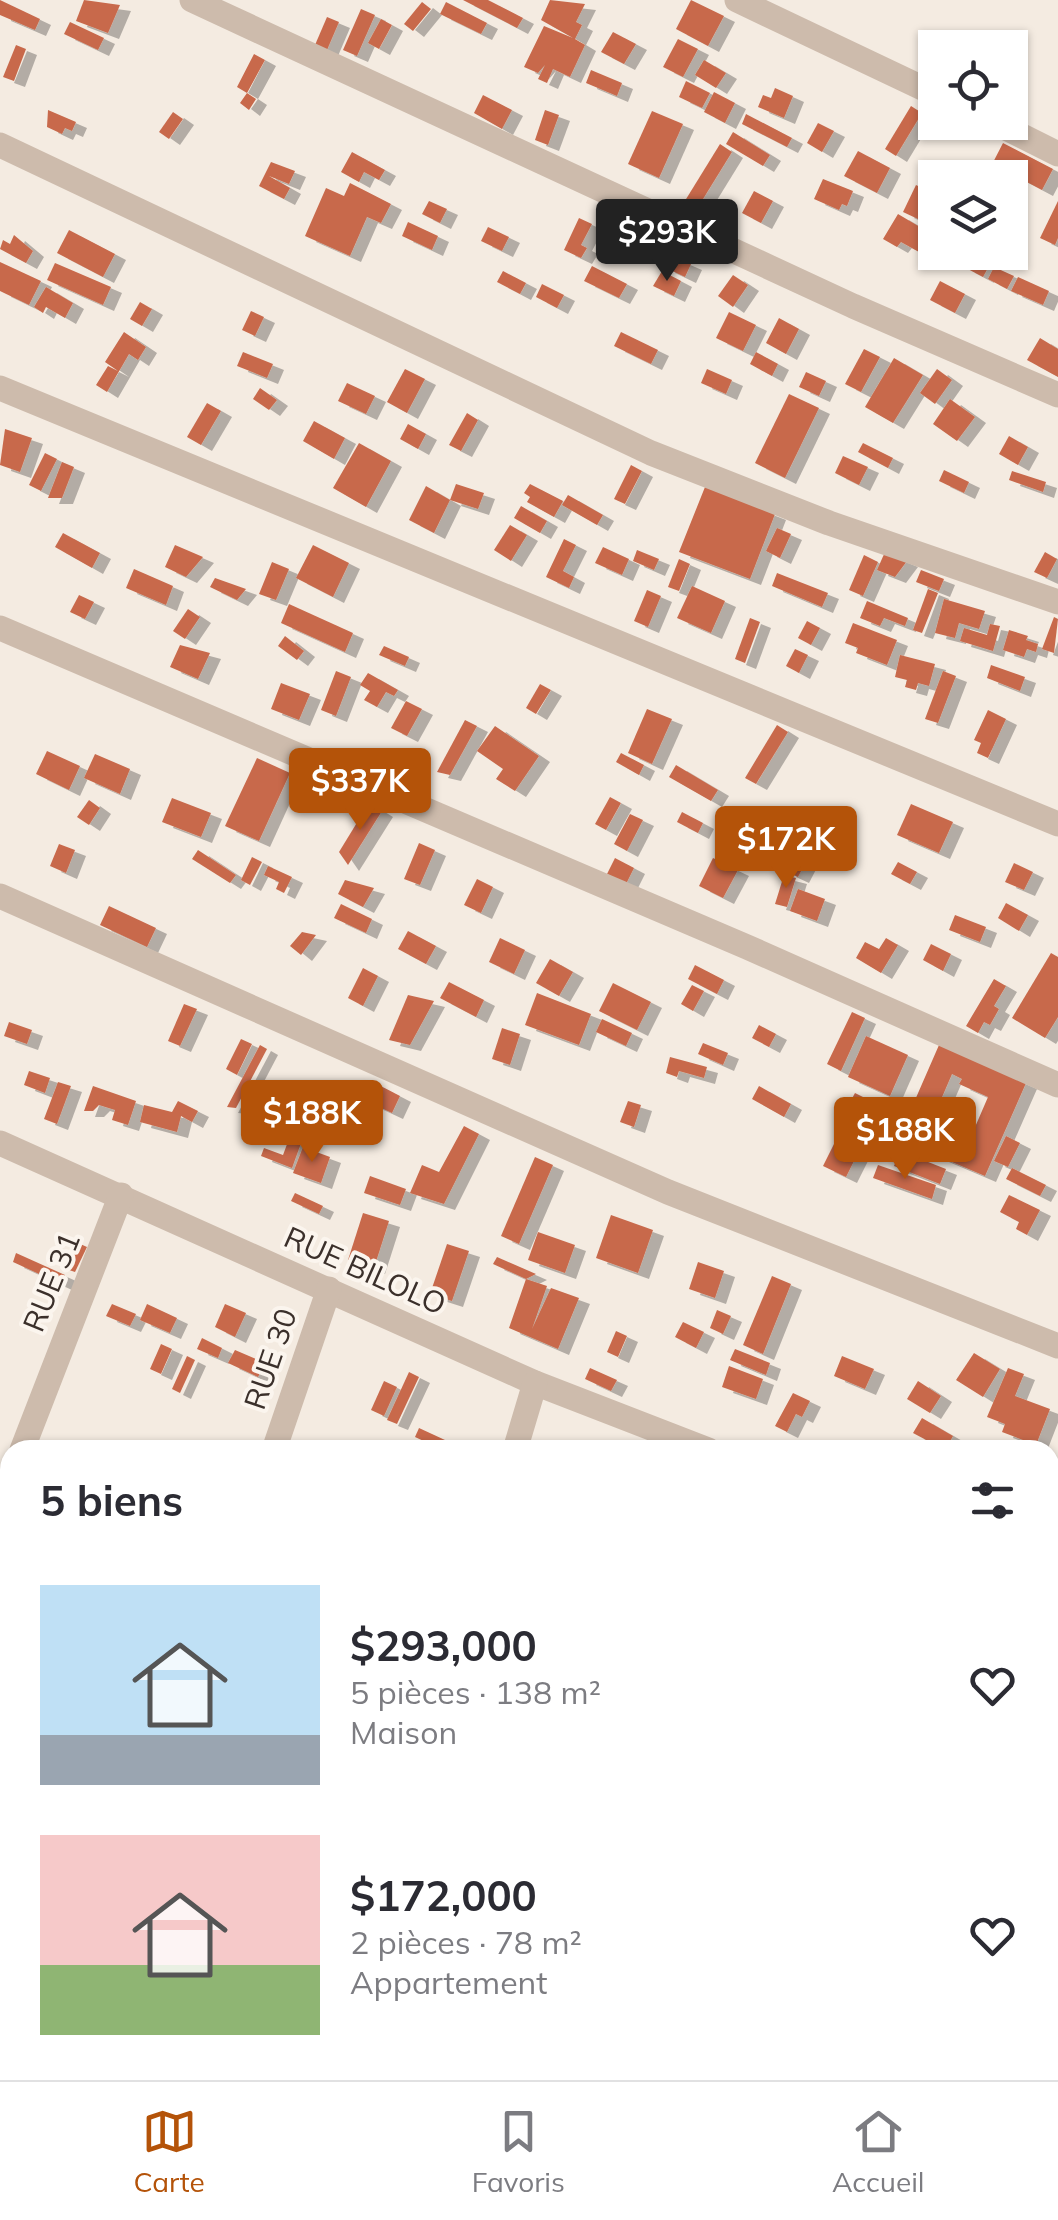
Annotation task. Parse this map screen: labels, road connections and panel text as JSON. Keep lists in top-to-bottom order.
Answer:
{
  "streets": {
    "street": ["RUE BILOLO", "RUE 31", "RUE 30"]
  },
  "crossings": [
    ["RUE BILOLO", "RUE 31"],
    ["RUE BILOLO", "RUE 30"]
  ],
  "page": {
    "price": [
      "$293K",
      "$337K",
      "$172K",
      "$188K",
      "$188K"
    ],
    "heading": "5 biens",
    "list": [
      {
        "name": "$293,000",
        "note": "5 pièces · 138 m² · Maison"
      },
      {
        "name": "$172,000",
        "note": "2 pièces · 78 m² · Appartement"
      }
    ],
    "tabs": ["Carte", "Favoris", "Accueil"]
  }
}
